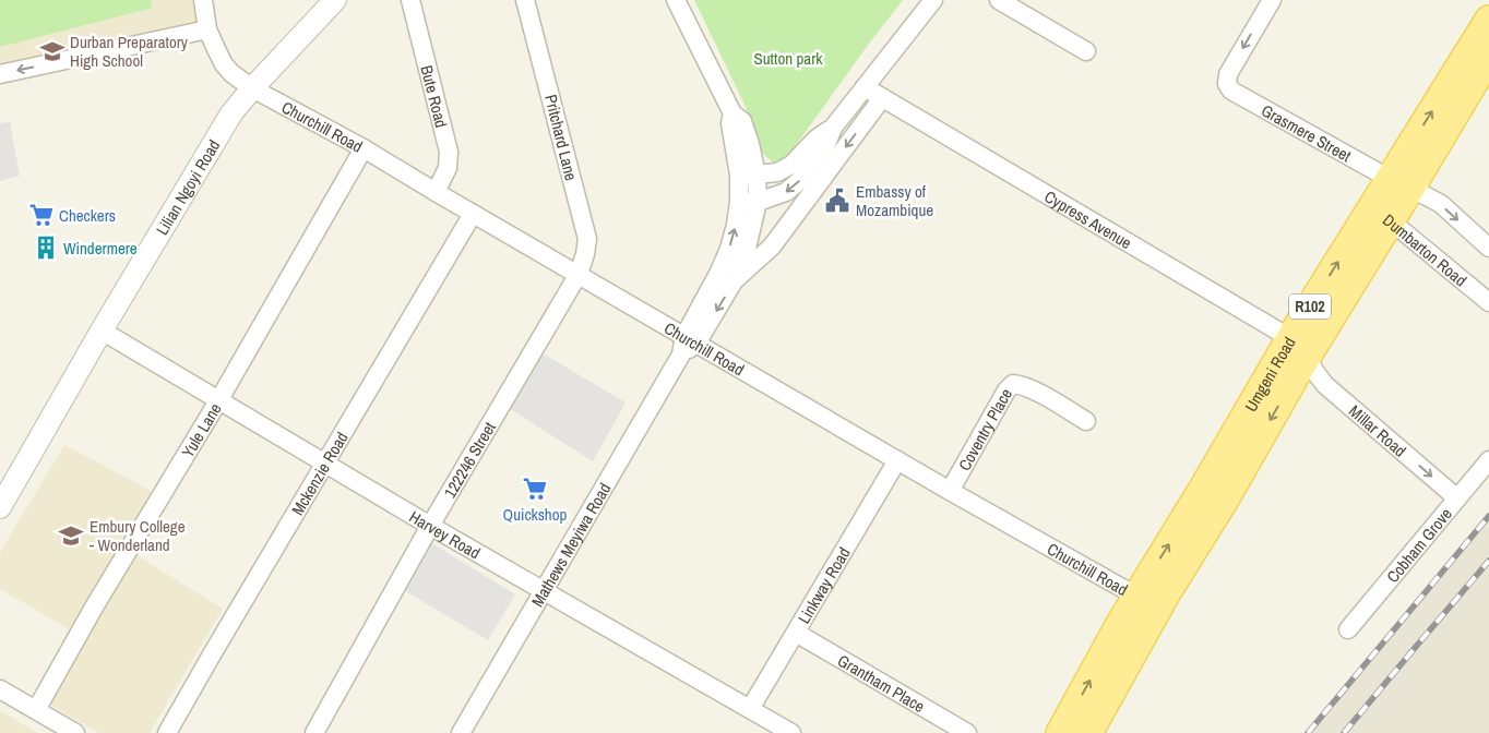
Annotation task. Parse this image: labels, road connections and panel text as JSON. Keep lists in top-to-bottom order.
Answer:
{
  "streets": {
    "main road": ["R102", "Umgeni Road"],
    "street": [
      "Bute Road",
      "Churchill Road",
      "Grasmere Street",
      "Pritchard Lane",
      "Lilian Ngoyi Road",
      "Cypress Avenue",
      "Dumbarton Road",
      "Yule Lane",
      "Coventry Place",
      "Millar Road",
      "122246 Street",
      "Mckenzie Road",
      "Harvey Road",
      "Mathews Meyiwa Road",
      "Cobham Grove",
      "Linkway Road",
      "Grantham Place"
    ]
  },
  "crossings": [
    ["Bute Road", "Churchill Road"],
    ["Churchill Road", "Pritchard Lane"],
    ["Churchill Road", "Lilian Ngoyi Road"],
    ["Churchill Road", "Umgeni Road"],
    ["Churchill Road", "Yule Lane"],
    ["Churchill Road", "Coventry Place"],
    ["Churchill Road", "122246 Street"],
    ["Churchill Road", "Mckenzie Road"],
    ["Churchill Road", "Mathews Meyiwa Road"],
    ["Churchill Road", "Linkway Road"],
    ["Grasmere Street", "Umgeni Road"],
    ["Pritchard Lane", "122246 Street"],
    ["Lilian Ngoyi Road", "Harvey Road"],
    ["Cypress Avenue", "Umgeni Road"],
    ["Cypress Avenue", "Millar Road"],
    ["Dumbarton Road", "Umgeni Road"],
    ["Umgeni Road", "Millar Road"],
    ["Yule Lane", "Harvey Road"],
    ["Millar Road", "Cobham Grove"],
    ["122246 Street", "Harvey Road"],
    ["Mckenzie Road", "Harvey Road"],
    ["Harvey Road", "Mathews Meyiwa Road"],
    ["Harvey Road", "Linkway Road"],
    ["Linkway Road", "Grantham Place"]
  ],
  "one_way": ["Millar Road"],
  "parks": ["Sutton park"],
  "places": {
    "school or university": ["Durban Preparatory High School", "Embury College - Wonderland"],
    "public building": ["Embassy of Mozambique"],
    "supermarket": ["Checkers", "Quickshop"],
    "building": ["Windermere"]
  }
}
